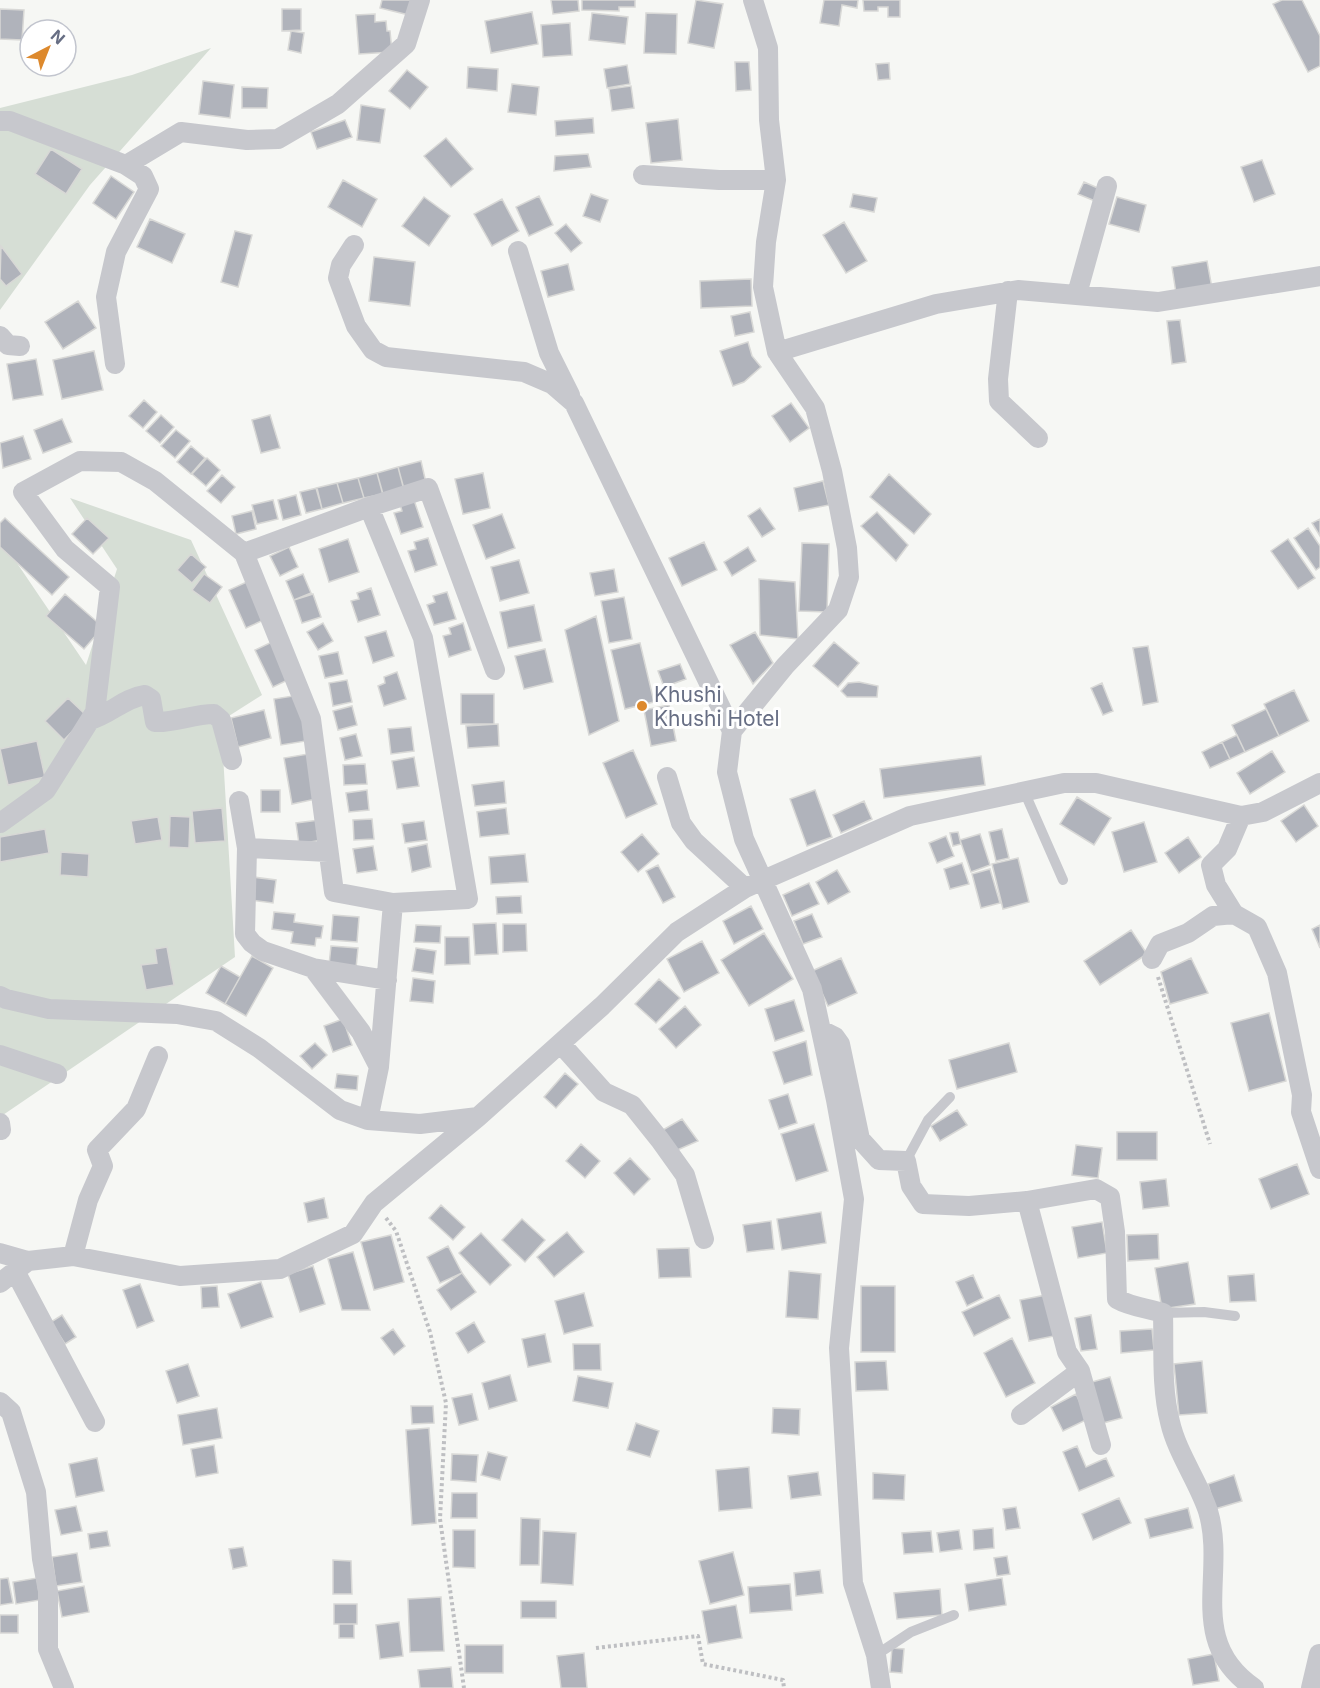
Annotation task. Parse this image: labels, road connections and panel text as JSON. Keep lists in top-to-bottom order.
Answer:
{
  "places": ["Khushi Khushi Hotel"],
  "north": "top right"
}
